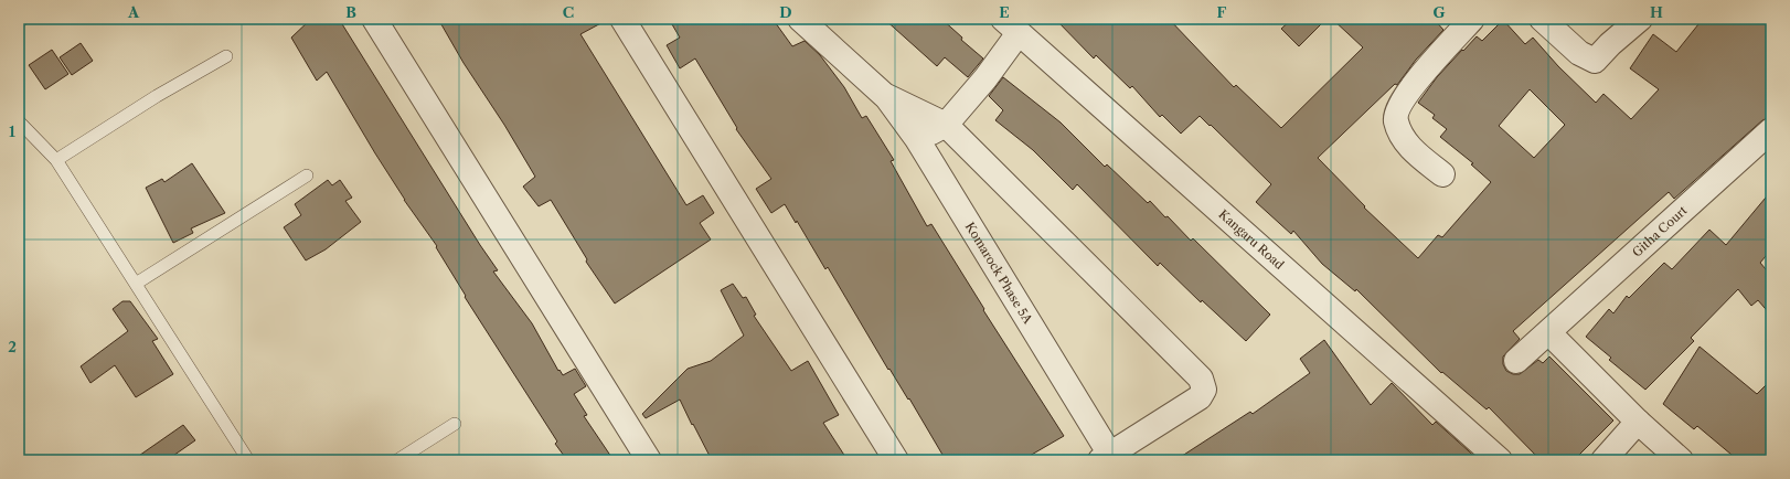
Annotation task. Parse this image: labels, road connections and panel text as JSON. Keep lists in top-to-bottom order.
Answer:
{
  "streets": {
    "street": ["Githa Court", "Kangaru Road", "Komarock Phase 5A"]
  },
  "grid": {
    "columns": [
      "A",
      "B",
      "C",
      "D",
      "E",
      "F",
      "G",
      "H"
    ],
    "rows": ["1", "2"]
  }
}
